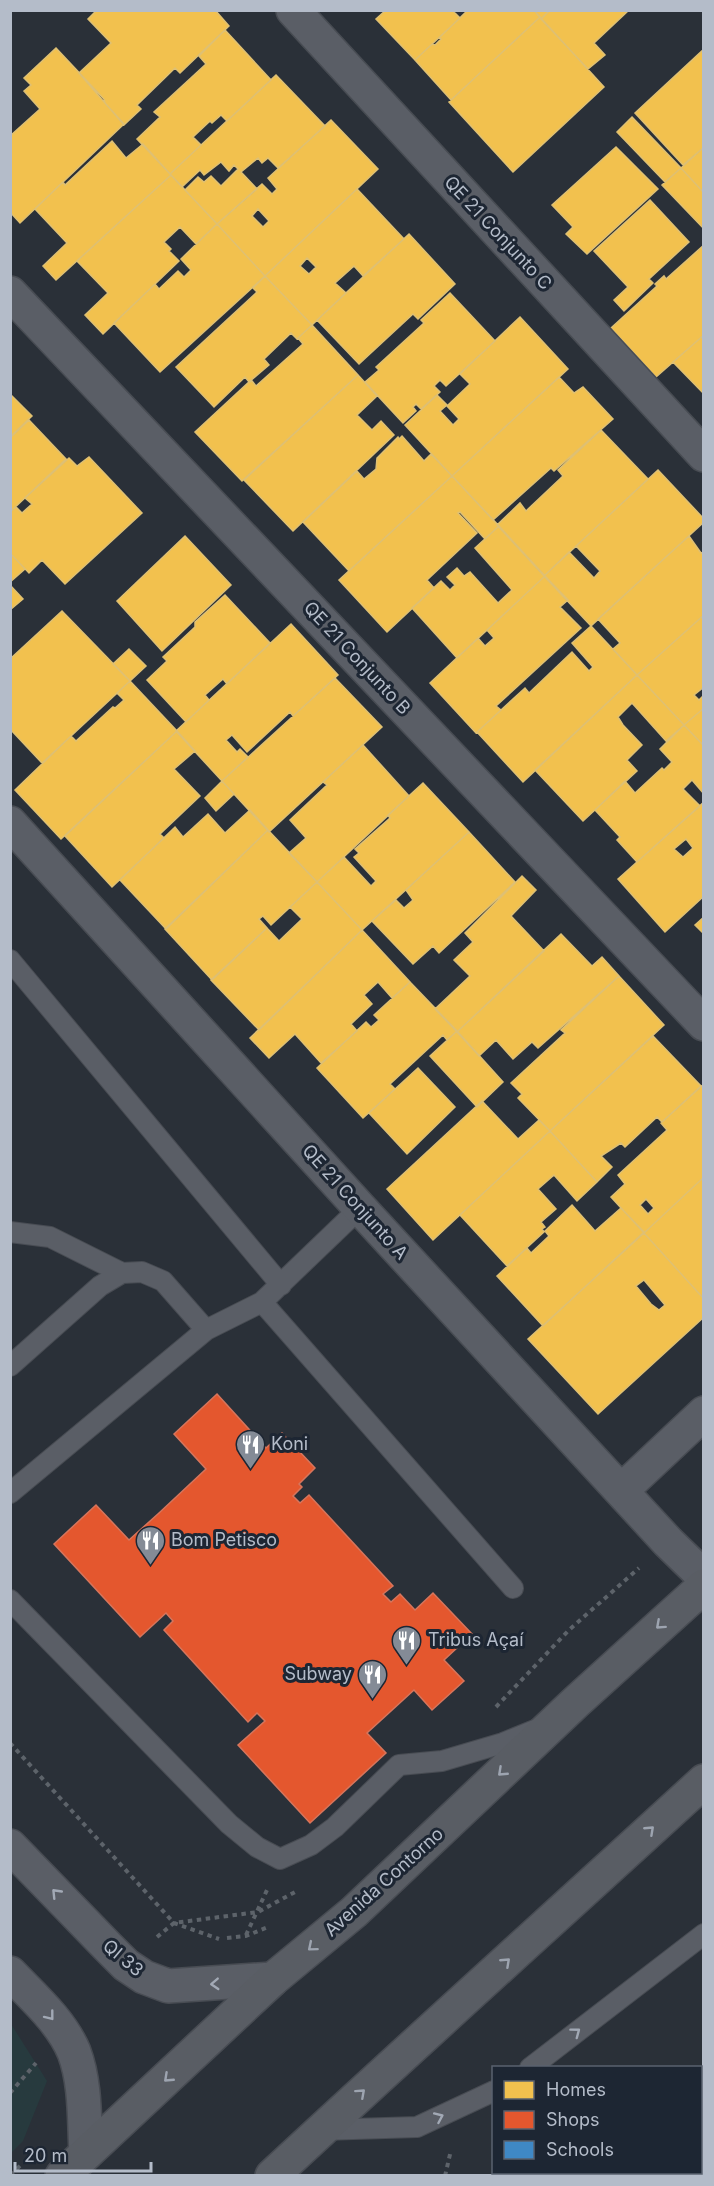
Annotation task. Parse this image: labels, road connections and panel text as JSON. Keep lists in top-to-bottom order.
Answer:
{
  "streets": {
    "main road": ["Avenida Contorno"],
    "street": [
      "QE 21 Conjunto C",
      "QE 21 Conjunto B",
      "QE 21 Conjunto A",
      "QI 33"
    ]
  },
  "crossings": [
    ["Avenida Contorno", "QI 33"]
  ],
  "one_way": ["QI 33"],
  "places": {
    "restaurant": [
      "Koni",
      "Bom Petisco",
      "Tribus Açaí",
      "Subway"
    ]
  },
  "legend": ["Homes", "Shops", "Schools"],
  "scale_bar": "20 m"
}
